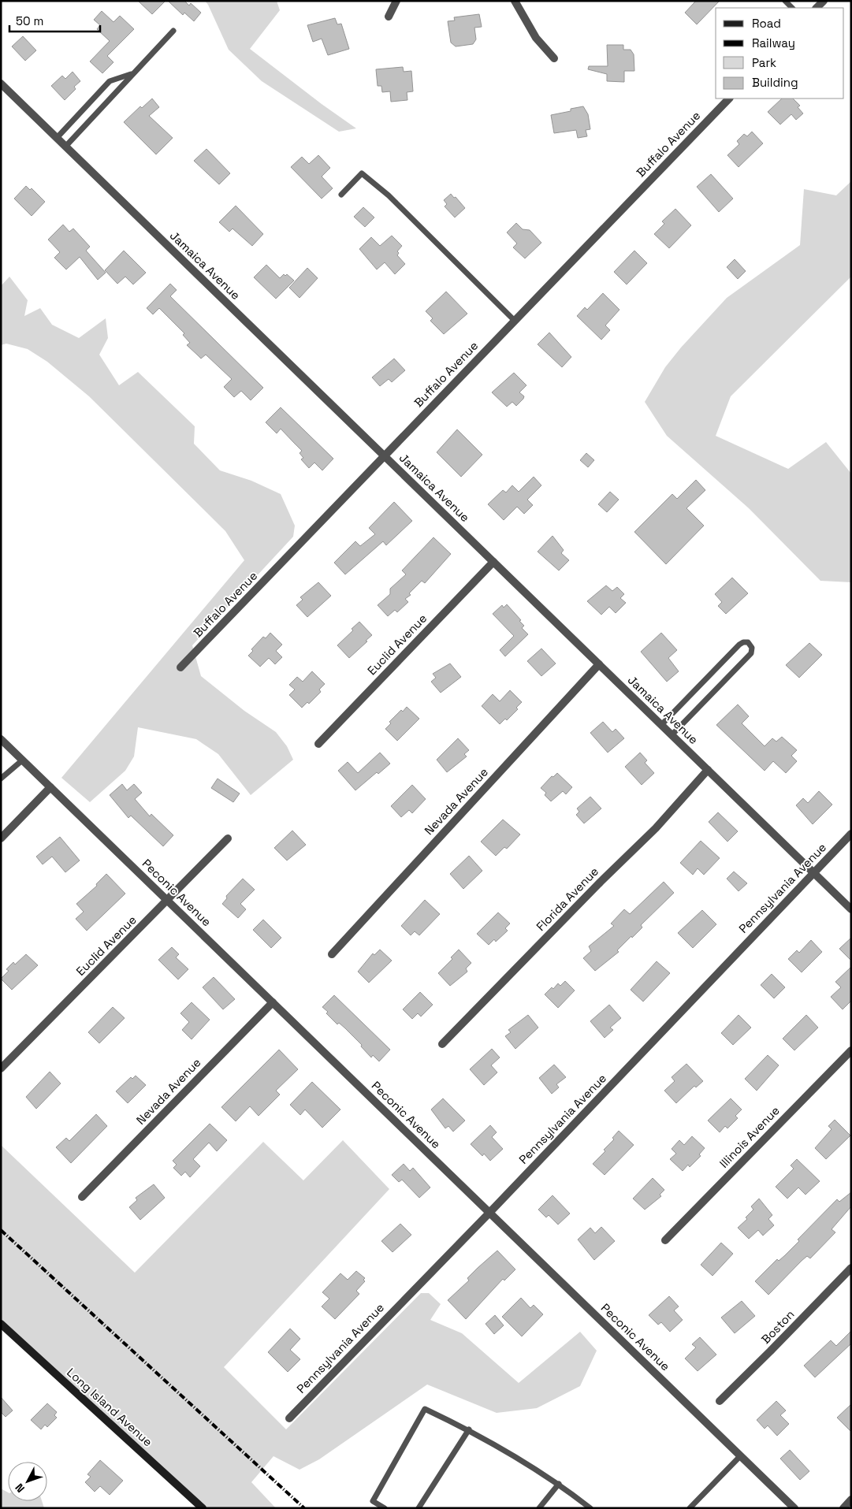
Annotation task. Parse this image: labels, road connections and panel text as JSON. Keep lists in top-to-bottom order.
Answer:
{
  "streets": {
    "street": [
      "Buffalo Avenue",
      "Jamaica Avenue",
      "Euclid Avenue",
      "Nevada Avenue",
      "Pennsylvania Avenue",
      "Peconic Avenue",
      "Florida Avenue",
      "Illinois Avenue",
      "Boston",
      "Long Island Avenue"
    ]
  },
  "crossings": [
    ["Buffalo Avenue", "Jamaica Avenue"],
    ["Jamaica Avenue", "Euclid Avenue"],
    ["Jamaica Avenue", "Nevada Avenue"],
    ["Jamaica Avenue", "Pennsylvania Avenue"],
    ["Jamaica Avenue", "Florida Avenue"],
    ["Euclid Avenue", "Peconic Avenue"],
    ["Nevada Avenue", "Peconic Avenue"],
    ["Pennsylvania Avenue", "Peconic Avenue"]
  ],
  "legend": [
    "Road",
    "Railway",
    "Park",
    "Building"
  ],
  "scale_bar": "50 m",
  "north": "bottom left"
}
